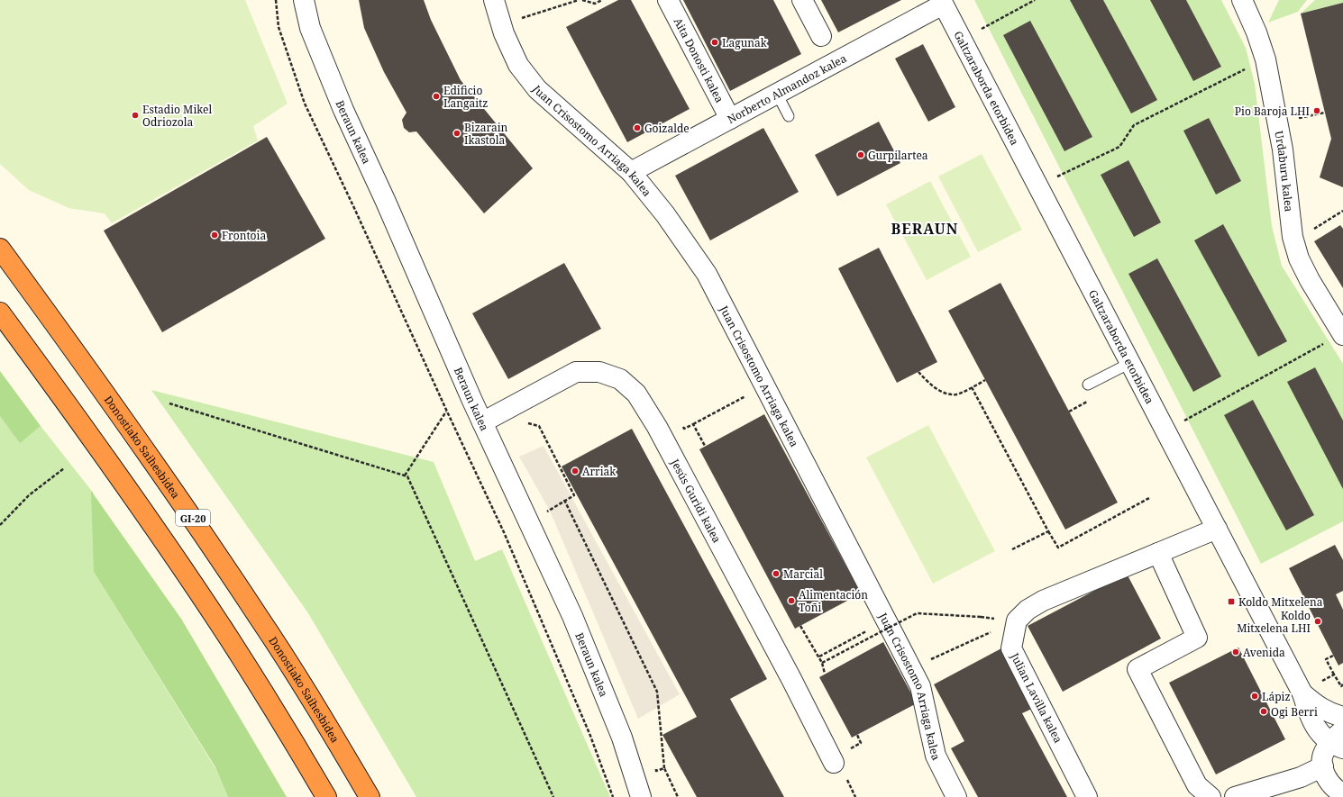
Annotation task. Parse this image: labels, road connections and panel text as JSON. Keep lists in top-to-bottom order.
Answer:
{
  "streets": {
    "highway": ["Donostiako Saihesbidea", "GI-20"],
    "street": [
      "Aita Donosti kalea",
      "Norberto Almandoz kalea",
      "Galtzaraborda etorbidea",
      "Beraun kalea",
      "Juan Crisostomo Arriaga kalea",
      "Urdaburu kalea",
      "Jesús Guridi kalea",
      "Julian Lavilla kalea"
    ]
  },
  "crossings": [
    ["Aita Donosti kalea", "Norberto Almandoz kalea"],
    ["Norberto Almandoz kalea", "Galtzaraborda etorbidea"],
    ["Norberto Almandoz kalea", "Juan Crisostomo Arriaga kalea"],
    ["Beraun kalea", "Jesús Guridi kalea"]
  ],
  "districts": ["BERAUN"],
  "places": {
    "other": [
      "Lagunak",
      "Edificio Langaitz",
      "Pio Baroja LHI",
      "Estadio Mikel Odriozola",
      "Goizalde",
      "Bizarain Ikastola",
      "Gurpilartea",
      "Frontoia",
      "Arriak",
      "Marcial",
      "Alimentación Toñi",
      "Koldo Mitxelena LHI",
      "Avenida",
      "Lápiz",
      "Ogi Berri"
    ],
    "transit": ["Koldo Mitxelena"]
  }
}
